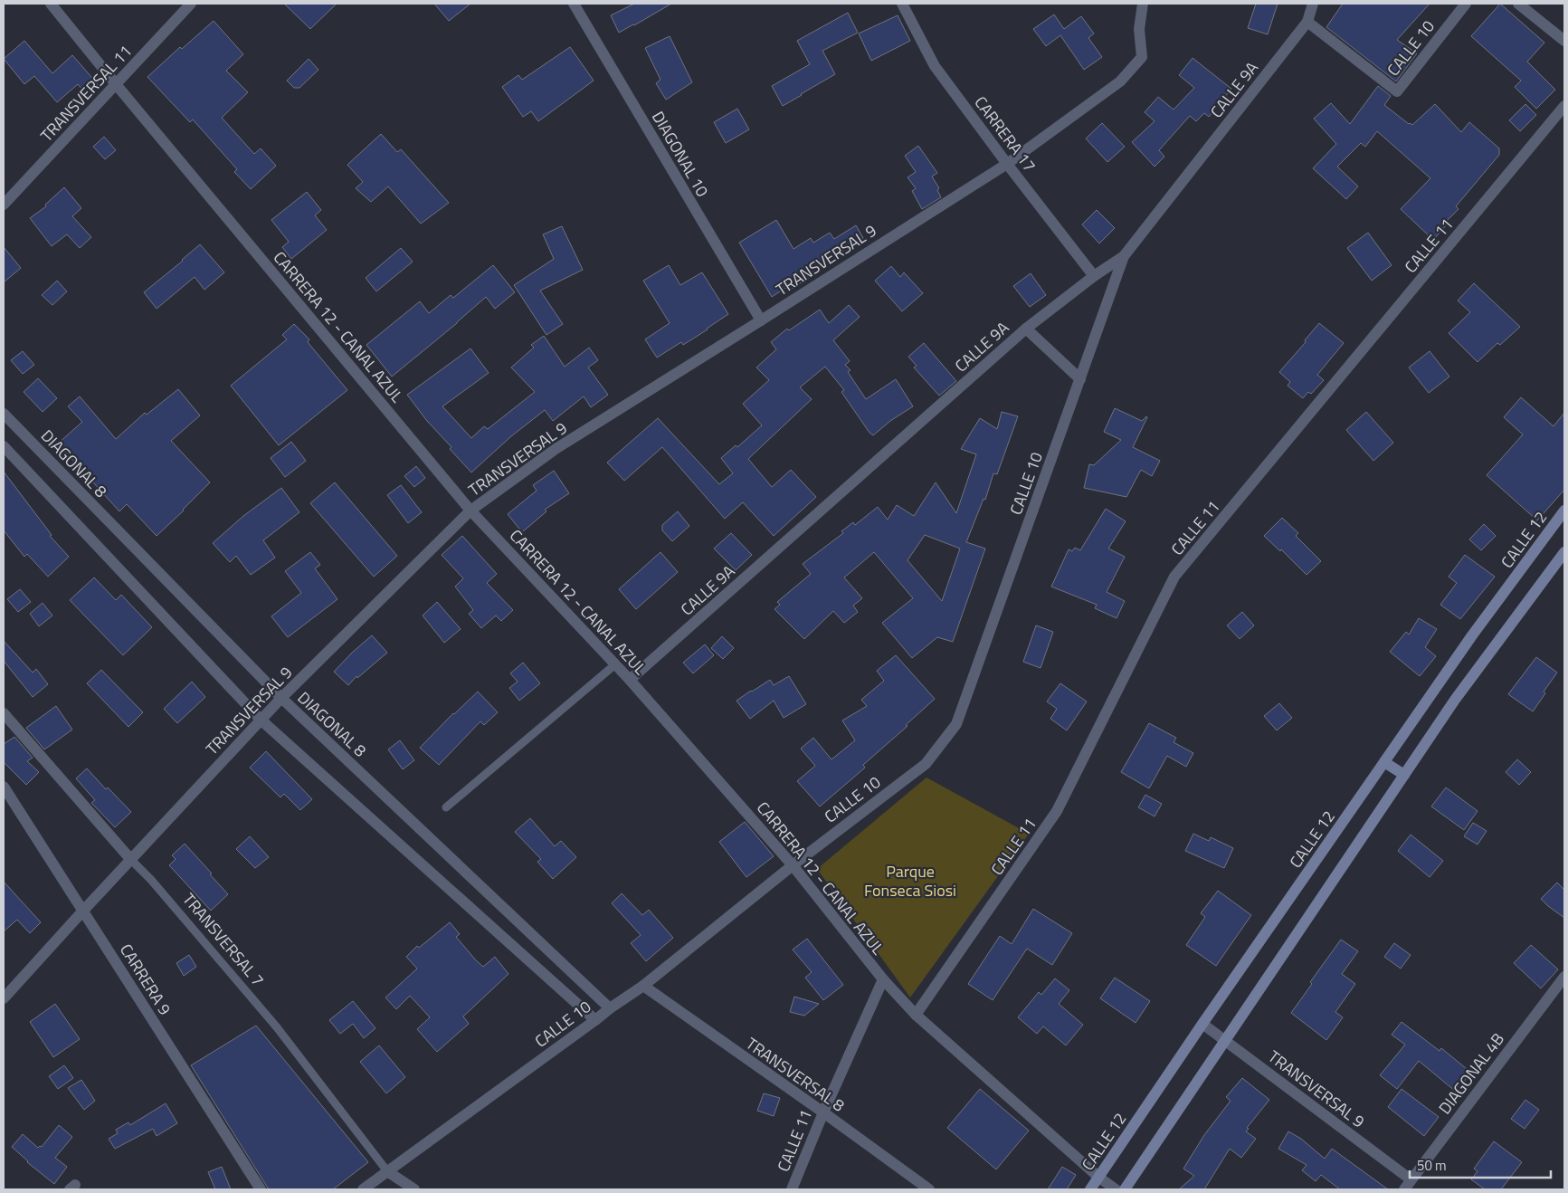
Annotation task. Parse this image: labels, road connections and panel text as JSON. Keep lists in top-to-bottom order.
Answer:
{
  "streets": {
    "street": [
      "CALLE 10",
      "CALLE 9A",
      "TRANSVERSAL 11",
      "CARRERA 17",
      "DIAGONAL 10",
      "CALLE 11",
      "TRANSVERSAL 9",
      "CARRERA 12 - CANAL AZUL",
      "DIAGONAL 8",
      "CALLE 12",
      "TRANSVERSAL 7",
      "CARRERA 9",
      "DIAGONAL 4B",
      "TRANSVERSAL 8"
    ]
  },
  "crossings": [
    ["CALLE 10", "CALLE 9A"],
    ["CALLE 10", "CARRERA 12 - CANAL AZUL"],
    ["CALLE 10", "DIAGONAL 8"],
    ["CALLE 10", "TRANSVERSAL 7"],
    ["CALLE 10", "TRANSVERSAL 8"],
    ["CALLE 9A", "CARRERA 17"],
    ["CALLE 9A", "CARRERA 12 - CANAL AZUL"],
    ["TRANSVERSAL 11", "CARRERA 12 - CANAL AZUL"],
    ["CARRERA 17", "TRANSVERSAL 9"],
    ["DIAGONAL 10", "TRANSVERSAL 9"],
    ["CALLE 11", "CARRERA 12 - CANAL AZUL"],
    ["CALLE 11", "TRANSVERSAL 8"],
    ["TRANSVERSAL 9", "CARRERA 12 - CANAL AZUL"],
    ["TRANSVERSAL 9", "DIAGONAL 8"],
    ["TRANSVERSAL 9", "CALLE 12"],
    ["TRANSVERSAL 9", "TRANSVERSAL 7"],
    ["TRANSVERSAL 9", "CARRERA 9"],
    ["TRANSVERSAL 9", "DIAGONAL 4B"],
    ["CARRERA 12 - CANAL AZUL", "CALLE 12"]
  ],
  "parks": ["Parque Fonseca Siosi"],
  "scale_bar": "50 m"
}
